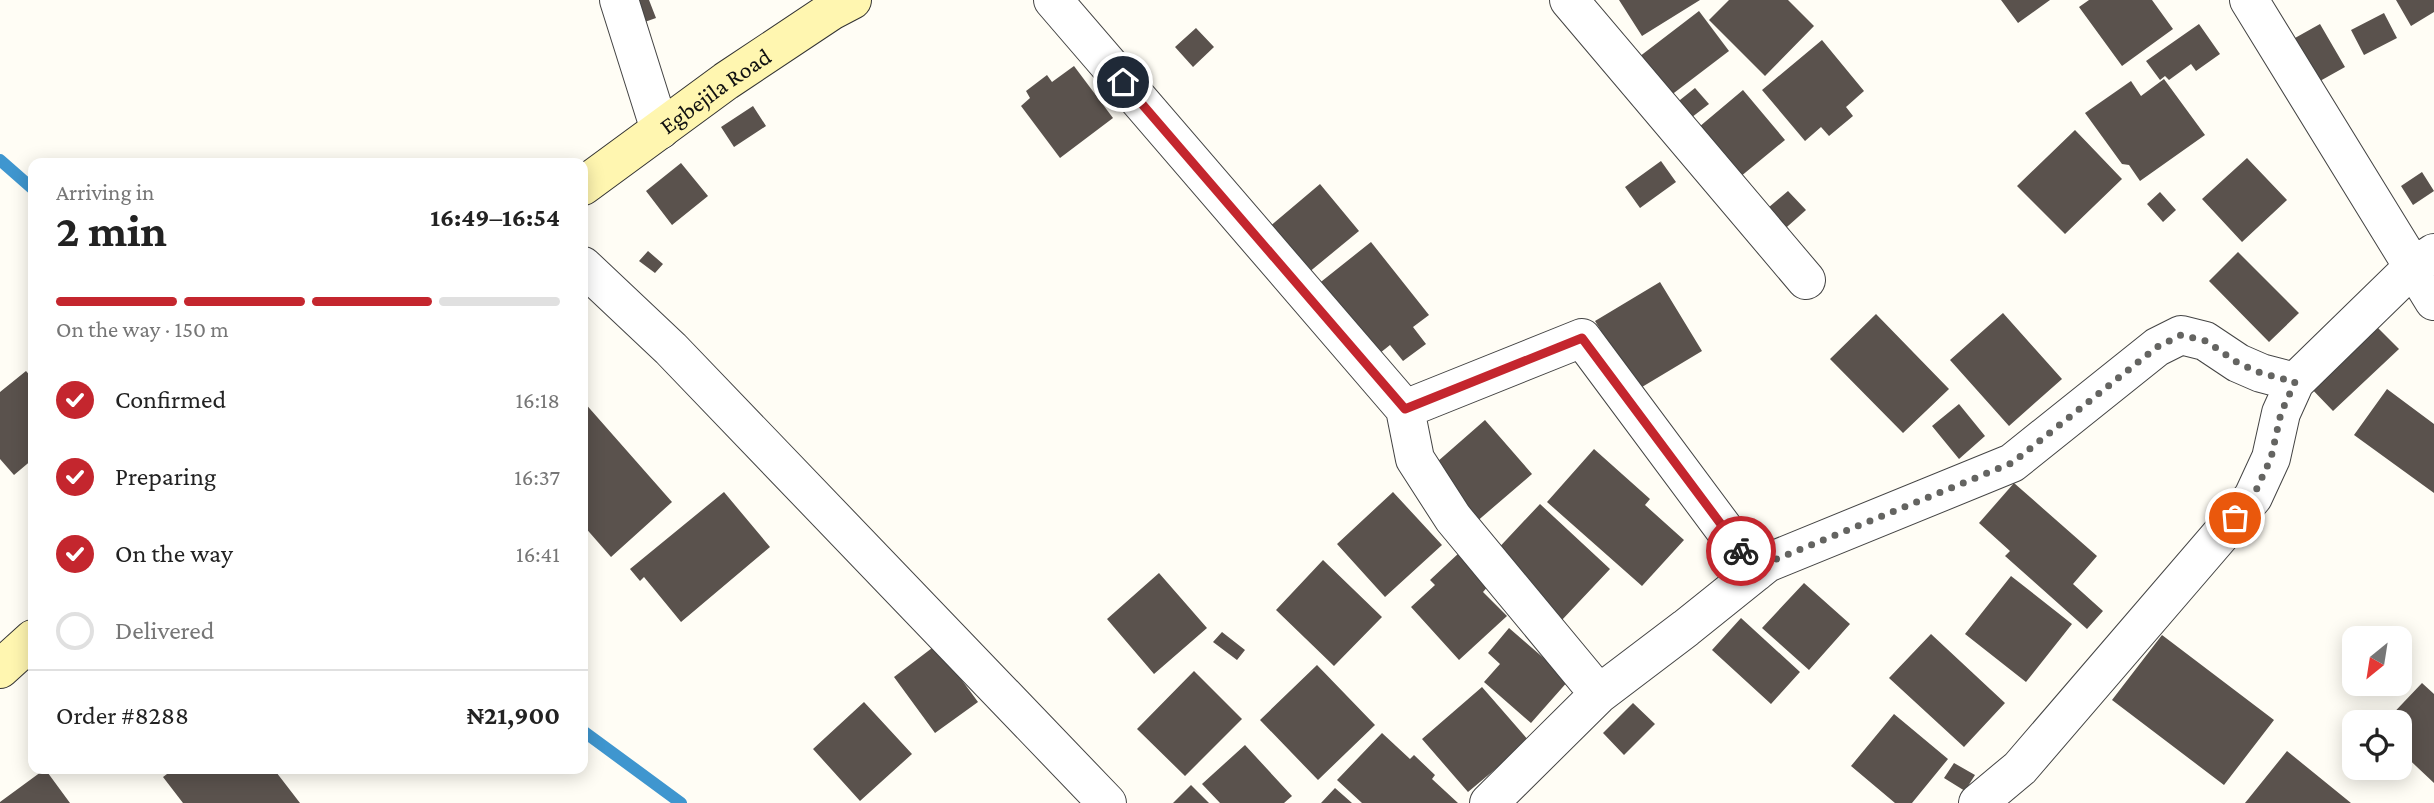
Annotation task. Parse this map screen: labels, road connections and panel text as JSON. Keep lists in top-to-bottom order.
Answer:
{
  "streets": {
    "street": ["Egbejila Road"]
  },
  "north": "bottom left",
  "page": {
    "heading": ["2 min", "Arriving in", "16:49–16:54"],
    "panel": ["Order #8288", "₦21,900"],
    "bar": "On the way · 150 m",
    "list": [
      ["Confirmed", "16:18"],
      ["Preparing", "16:37"],
      ["On the way", "16:41"],
      "Delivered"
    ]
  }
}
